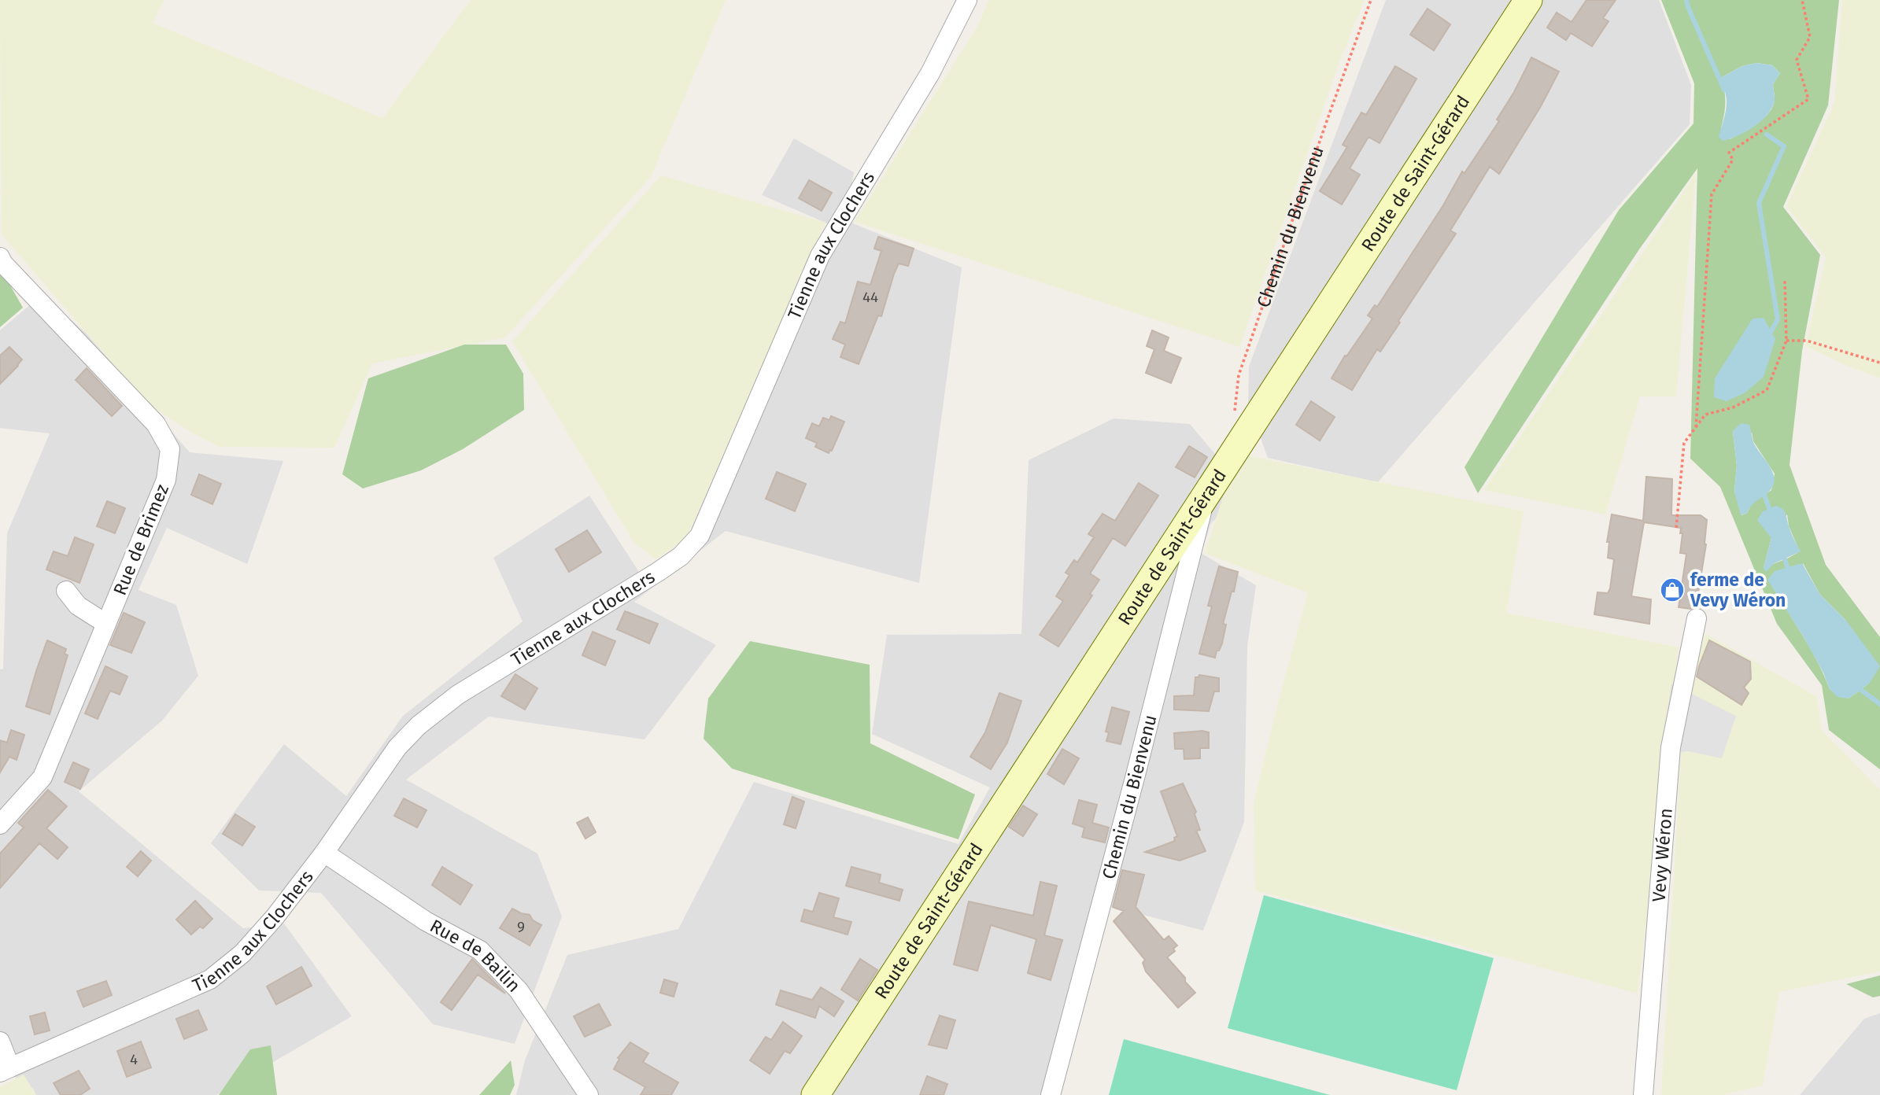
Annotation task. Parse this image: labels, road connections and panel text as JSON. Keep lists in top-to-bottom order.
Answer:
{
  "streets": {
    "main road": ["Route de Saint-Gérard"],
    "street": [
      "Chemin du Bienvenu",
      "Tienne aux Clochers",
      "Rue de Brimez",
      "Vevy Wéron",
      "Rue de Bailin"
    ]
  },
  "crossings": [
    ["Route de Saint-Gérard", "Chemin du Bienvenu"],
    ["Tienne aux Clochers", "Rue de Bailin"]
  ],
  "places": {
    "shop": ["ferme de Vevy Wéron"]
  },
  "house_numbers": ["44", "9", "4"]
}
